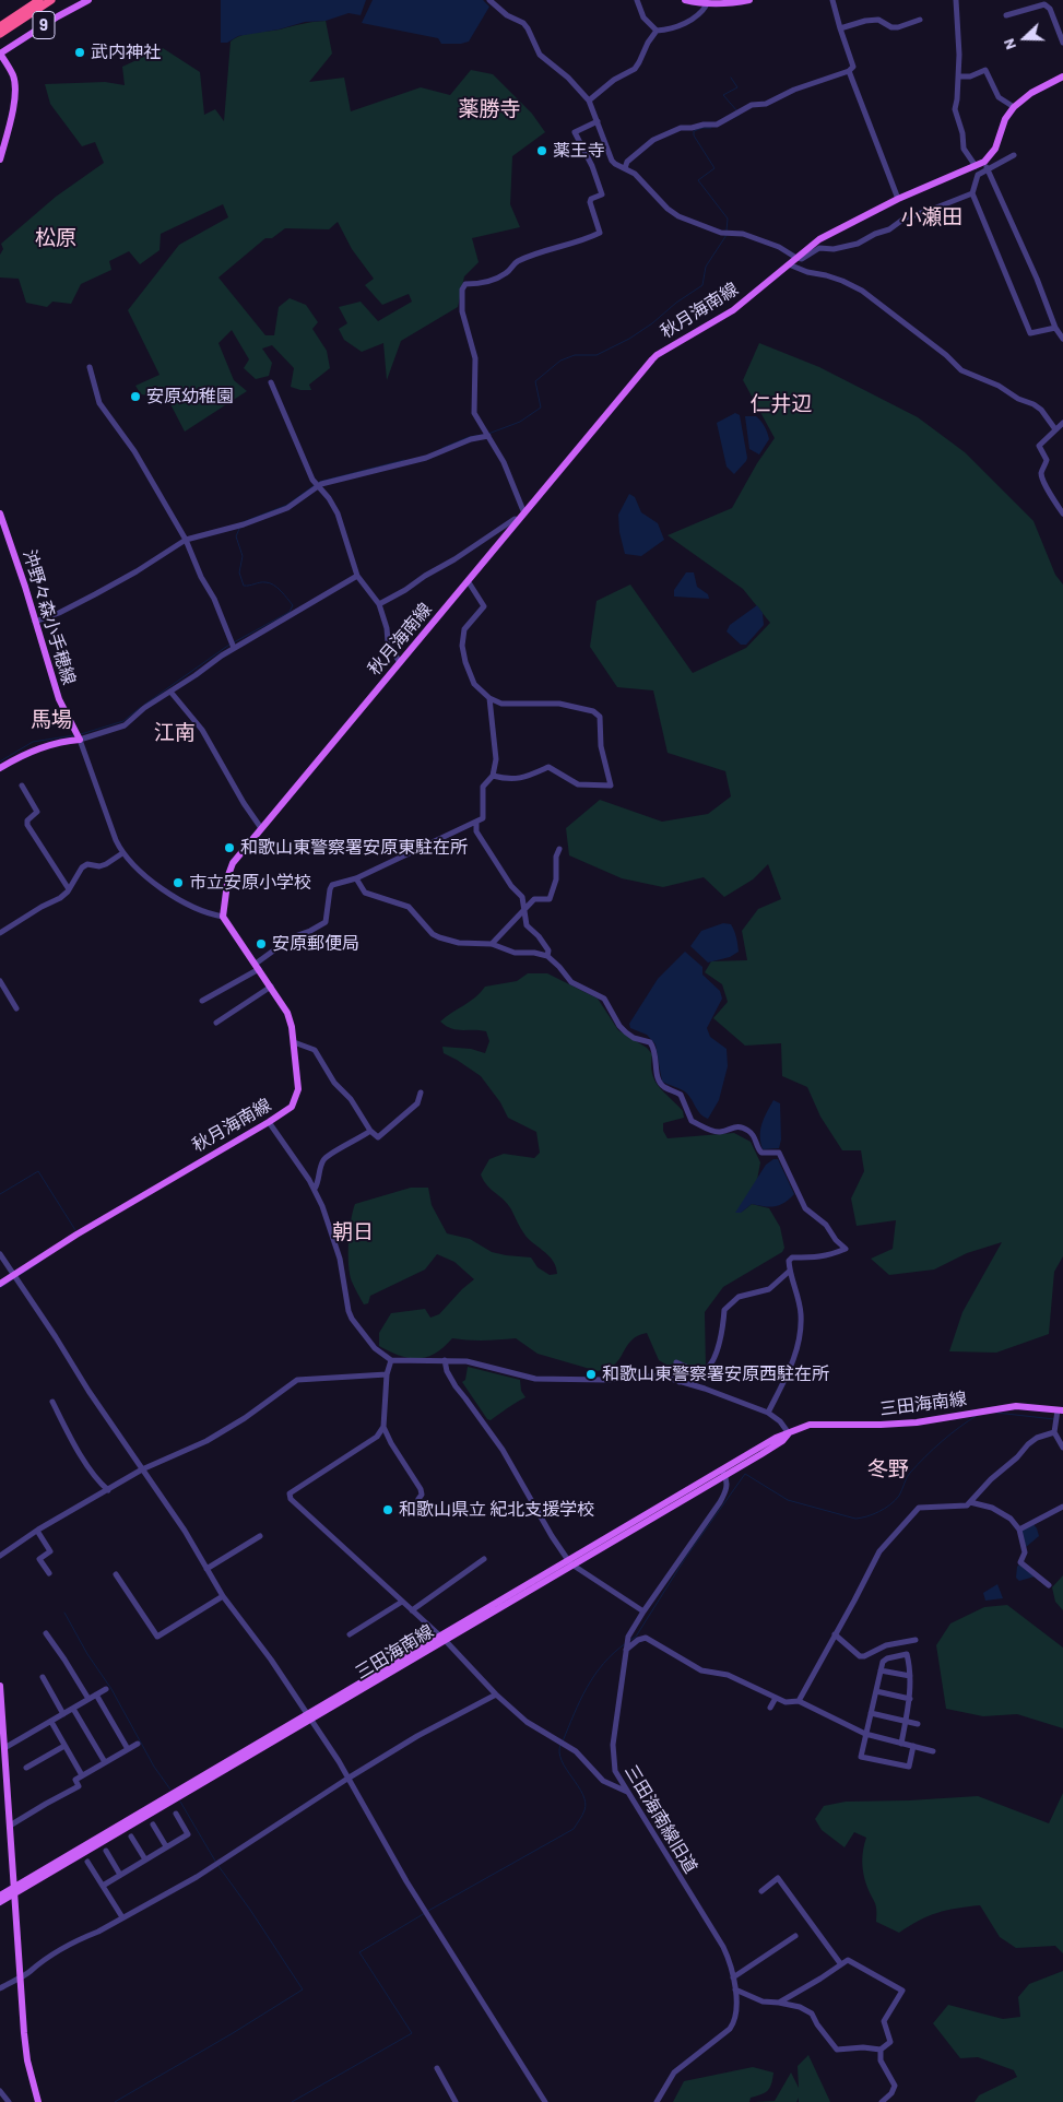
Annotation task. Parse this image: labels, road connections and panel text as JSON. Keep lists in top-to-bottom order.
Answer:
{
  "streets": {
    "main road": [
      "9",
      "秋月海南線",
      "沖野々森小手穂線",
      "三田海南線"
    ],
    "street": ["三田海南線旧道"]
  },
  "crossings": [
    ["三田海南線", "三田海南線旧道"]
  ],
  "districts": [
    "薬勝寺",
    "小瀬田",
    "松原",
    "仁井辺",
    "馬場",
    "江南",
    "朝日",
    "冬野"
  ],
  "places": [
    "武内神社",
    "薬王寺",
    "安原幼稚園",
    "和歌山東警察署安原東駐在所",
    "市立安原小学校",
    "安原郵便局",
    "和歌山東警察署安原西駐在所",
    "和歌山県立 紀北支援学校"
  ],
  "north": "left"
}
